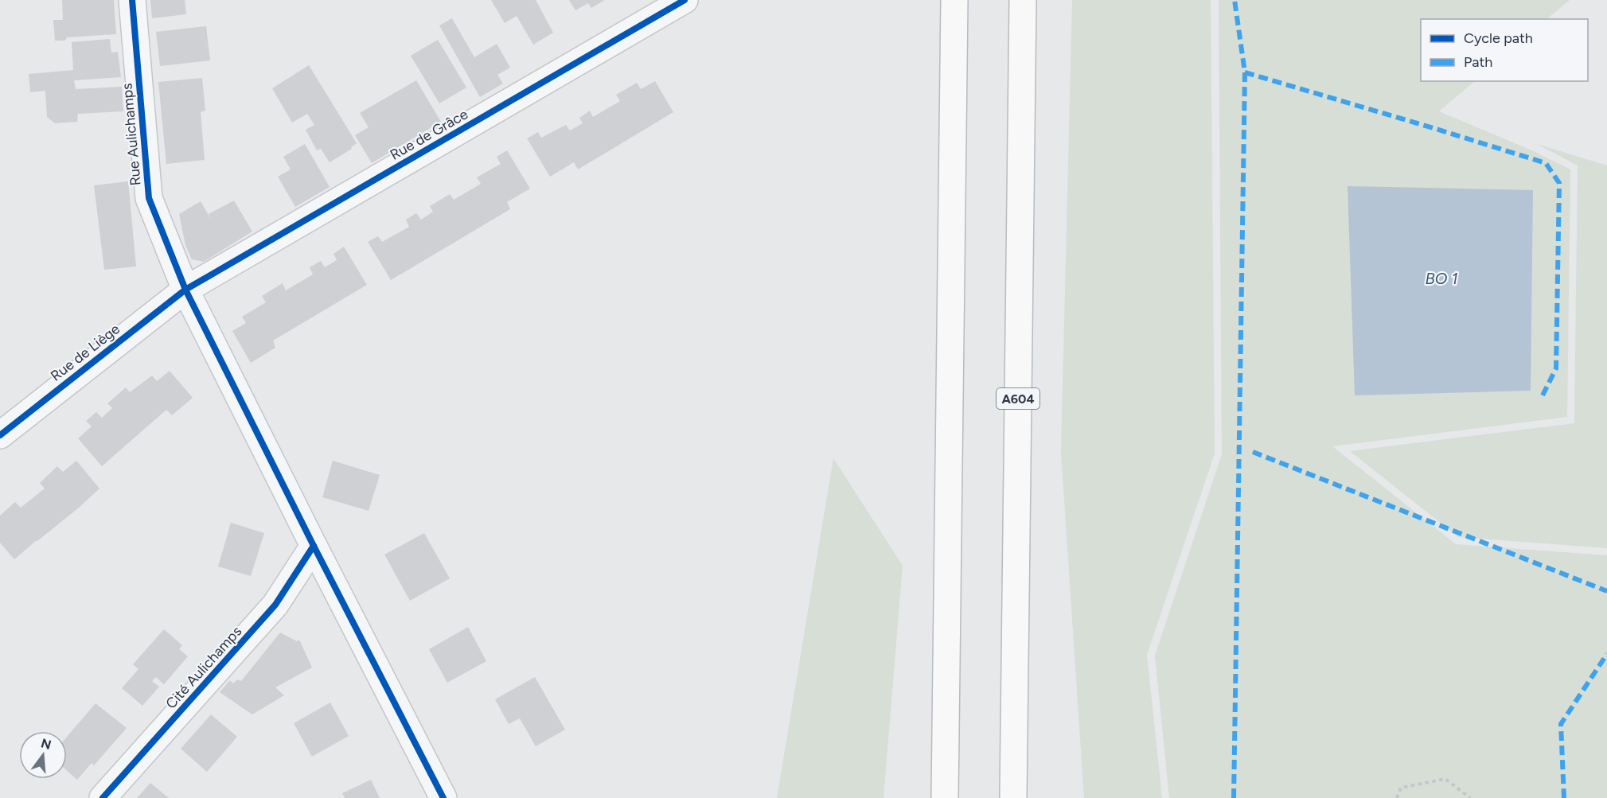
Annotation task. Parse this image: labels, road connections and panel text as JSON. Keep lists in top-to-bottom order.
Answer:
{
  "streets": {
    "highway": ["A604"],
    "street": [
      "Rue Aulichamps",
      "Rue de Grâce",
      "Rue de Liège",
      "Cité Aulichamps"
    ]
  },
  "crossings": [
    ["Rue Aulichamps", "Rue de Grâce"],
    ["Rue Aulichamps", "Rue de Liège"],
    ["Rue de Grâce", "Rue de Liège"]
  ],
  "water": ["BO 1"],
  "legend": ["Cycle path", "Path"],
  "north": "top"
}
